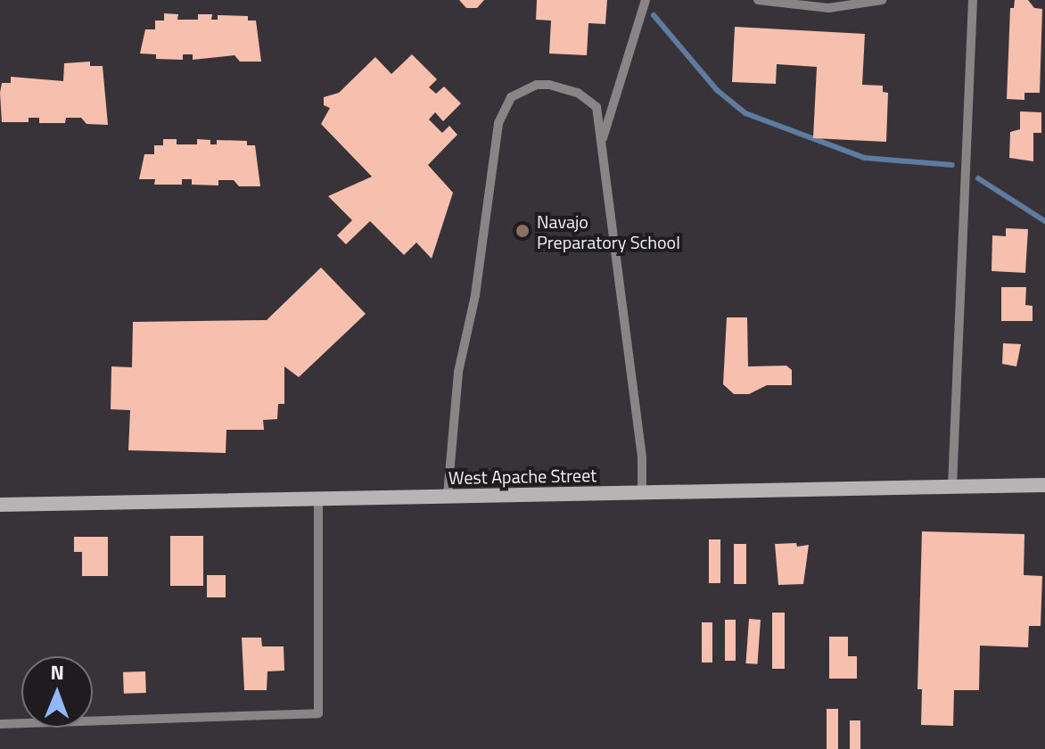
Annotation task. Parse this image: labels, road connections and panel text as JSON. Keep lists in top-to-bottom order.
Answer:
{
  "streets": {
    "main road": ["West Apache Street"]
  },
  "places": ["Navajo Preparatory School"],
  "north": "top"
}
